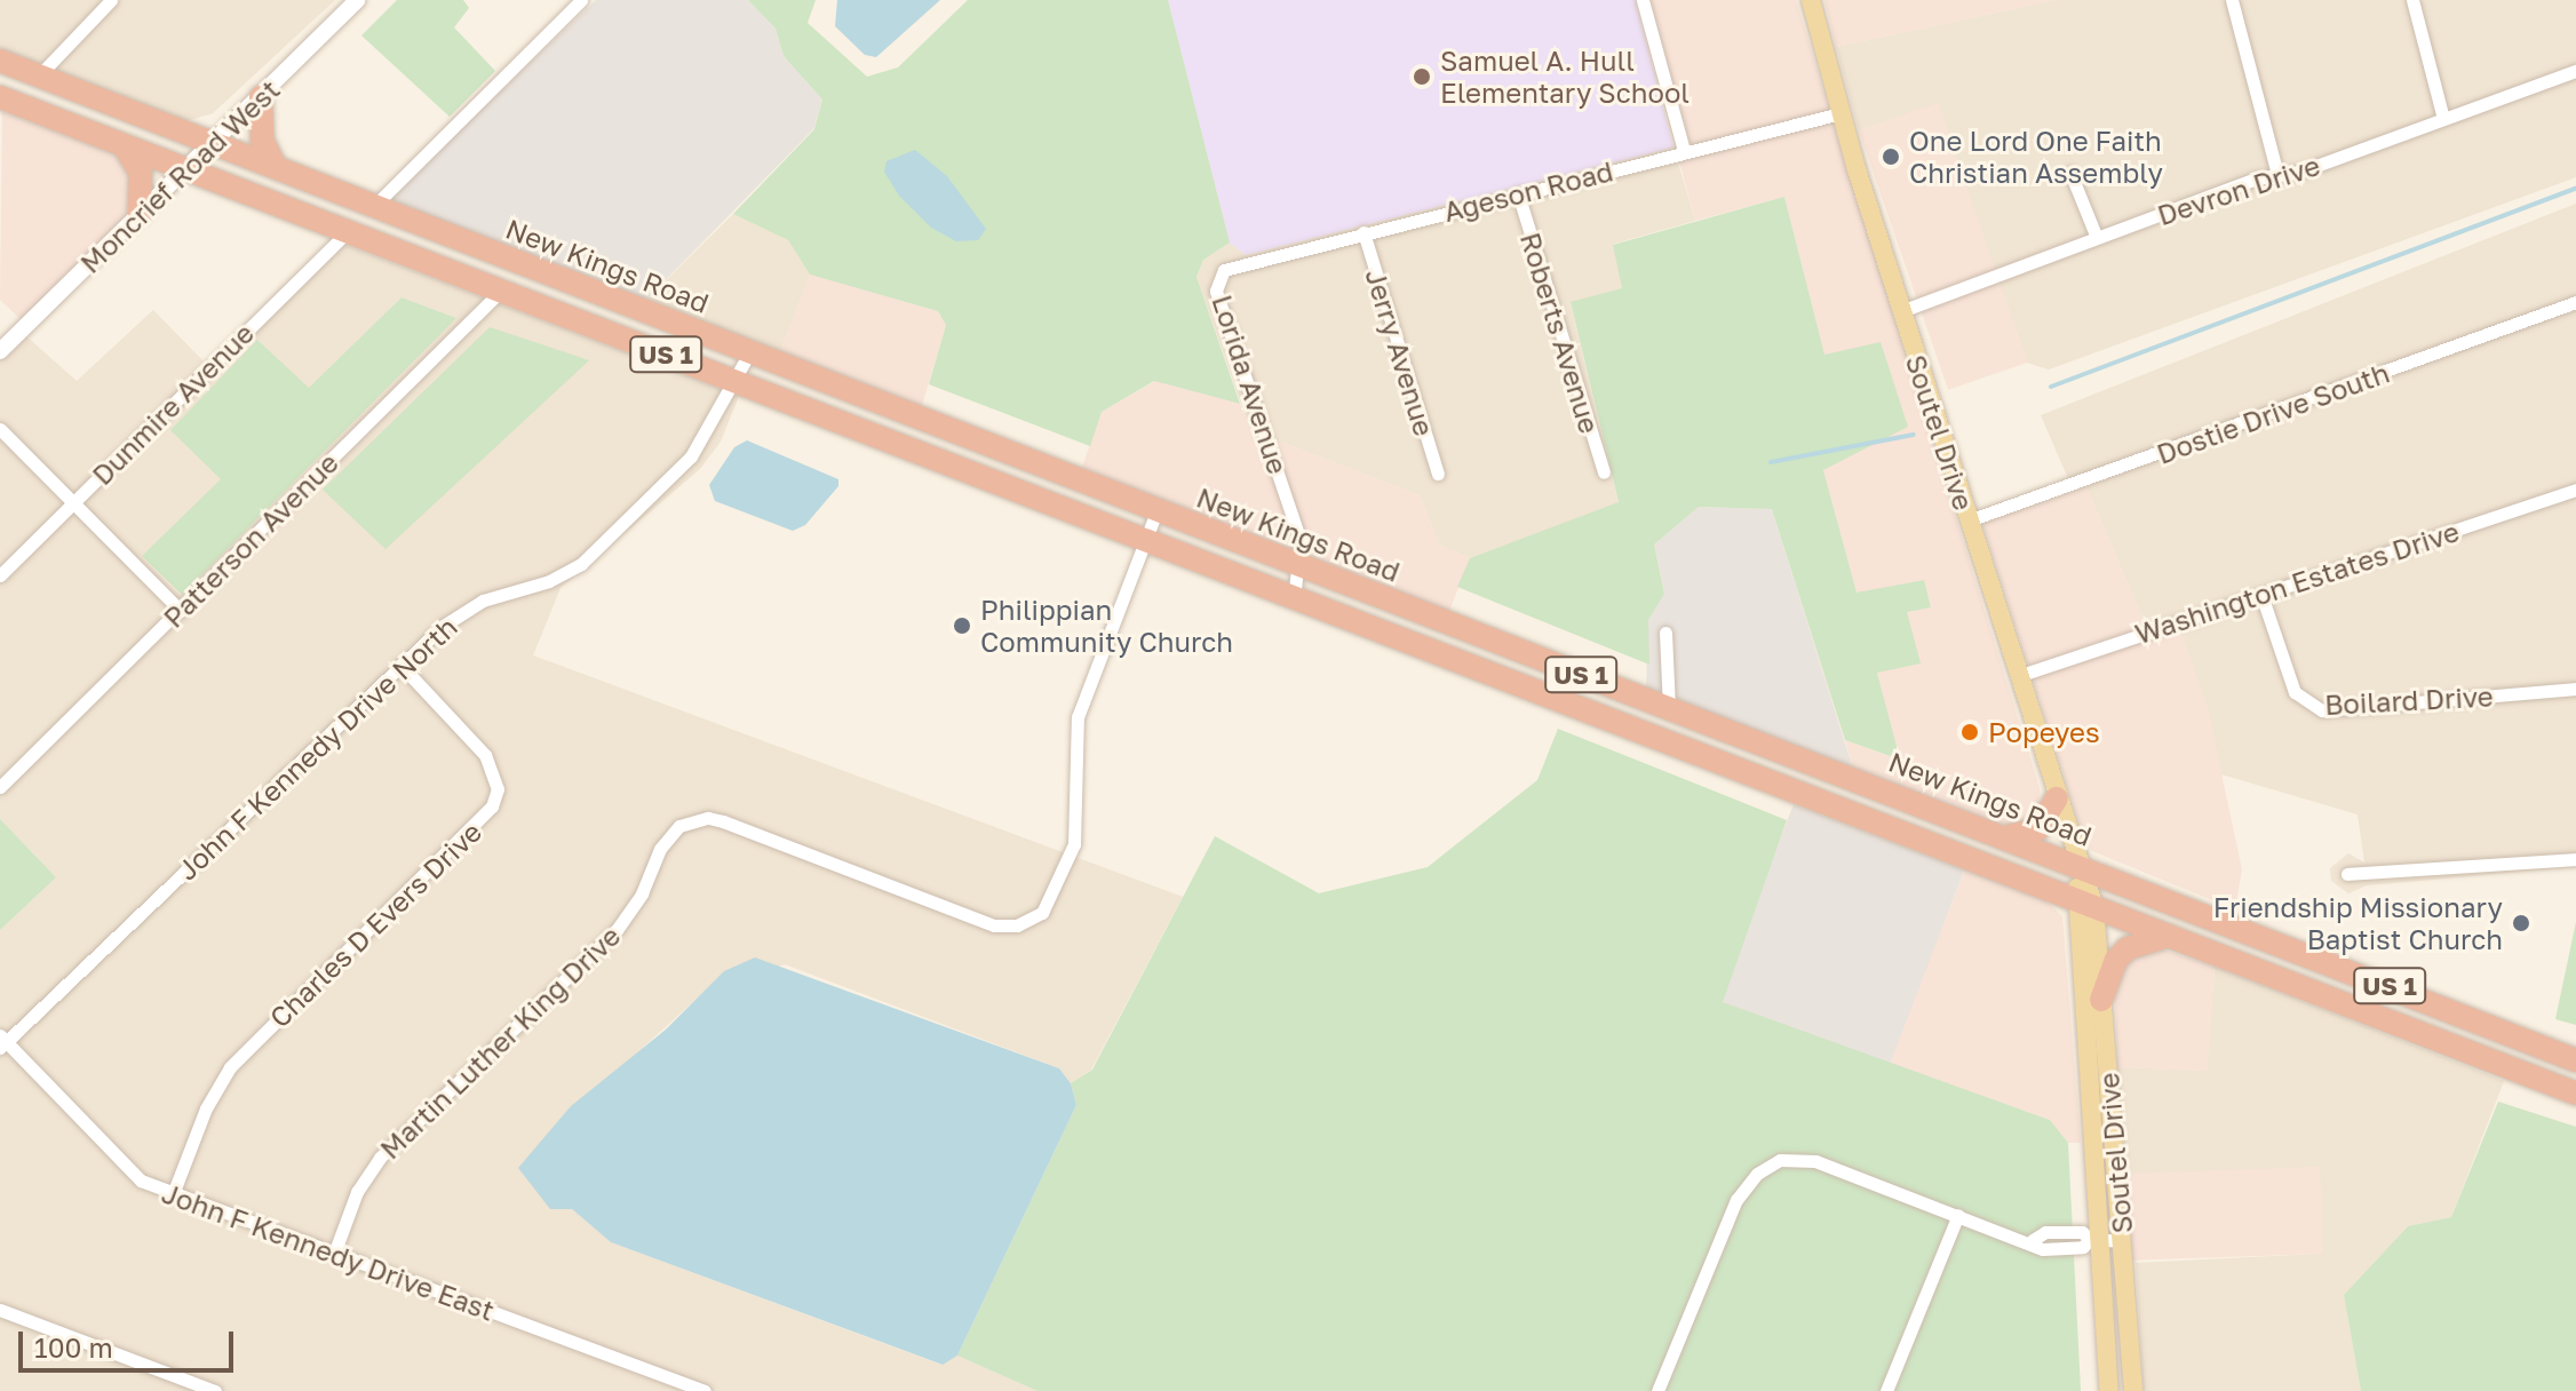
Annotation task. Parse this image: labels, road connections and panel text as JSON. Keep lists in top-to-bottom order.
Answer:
{
  "streets": {
    "highway": ["New Kings Road", "US 1"],
    "main road": ["Soutel Drive"],
    "street": [
      "Moncrief Road West",
      "Devron Drive",
      "Ageson Road",
      "Roberts Avenue",
      "Jerry Avenue",
      "Lorida Avenue",
      "Dunmire Avenue",
      "Dostie Drive South",
      "Patterson Avenue",
      "Washington Estates Drive",
      "Boilard Drive",
      "John F Kennedy Drive North",
      "Charles D Evers Drive",
      "Martin Luther King Drive",
      "John F Kennedy Drive East"
    ]
  },
  "crossings": [
    ["Moncrief Road West", "New Kings Road"],
    ["Moncrief Road West", "US 1"],
    ["Devron Drive", "Soutel Drive"],
    ["Ageson Road", "Roberts Avenue"],
    ["Ageson Road", "Jerry Avenue"],
    ["Ageson Road", "Lorida Avenue"],
    ["Ageson Road", "Soutel Drive"],
    ["New Kings Road", "Lorida Avenue"],
    ["New Kings Road", "Soutel Drive"],
    ["New Kings Road", "John F Kennedy Drive North"],
    ["New Kings Road", "Martin Luther King Drive"],
    ["US 1", "Lorida Avenue"],
    ["US 1", "Dunmire Avenue"],
    ["US 1", "Soutel Drive"],
    ["US 1", "Patterson Avenue"],
    ["US 1", "John F Kennedy Drive North"],
    ["US 1", "Martin Luther King Drive"],
    ["Dostie Drive South", "Soutel Drive"],
    ["Soutel Drive", "Washington Estates Drive"],
    ["Washington Estates Drive", "Boilard Drive"],
    ["John F Kennedy Drive North", "Charles D Evers Drive"],
    ["John F Kennedy Drive North", "John F Kennedy Drive East"],
    ["Charles D Evers Drive", "John F Kennedy Drive East"],
    ["Martin Luther King Drive", "John F Kennedy Drive East"]
  ],
  "places": [
    "Samuel A. Hull Elementary School",
    "One Lord One Faith Christian Assembly",
    "Philippian Community Church",
    "Popeyes",
    "Friendship Missionary Baptist Church"
  ],
  "scale_bar": "100 m"
}
